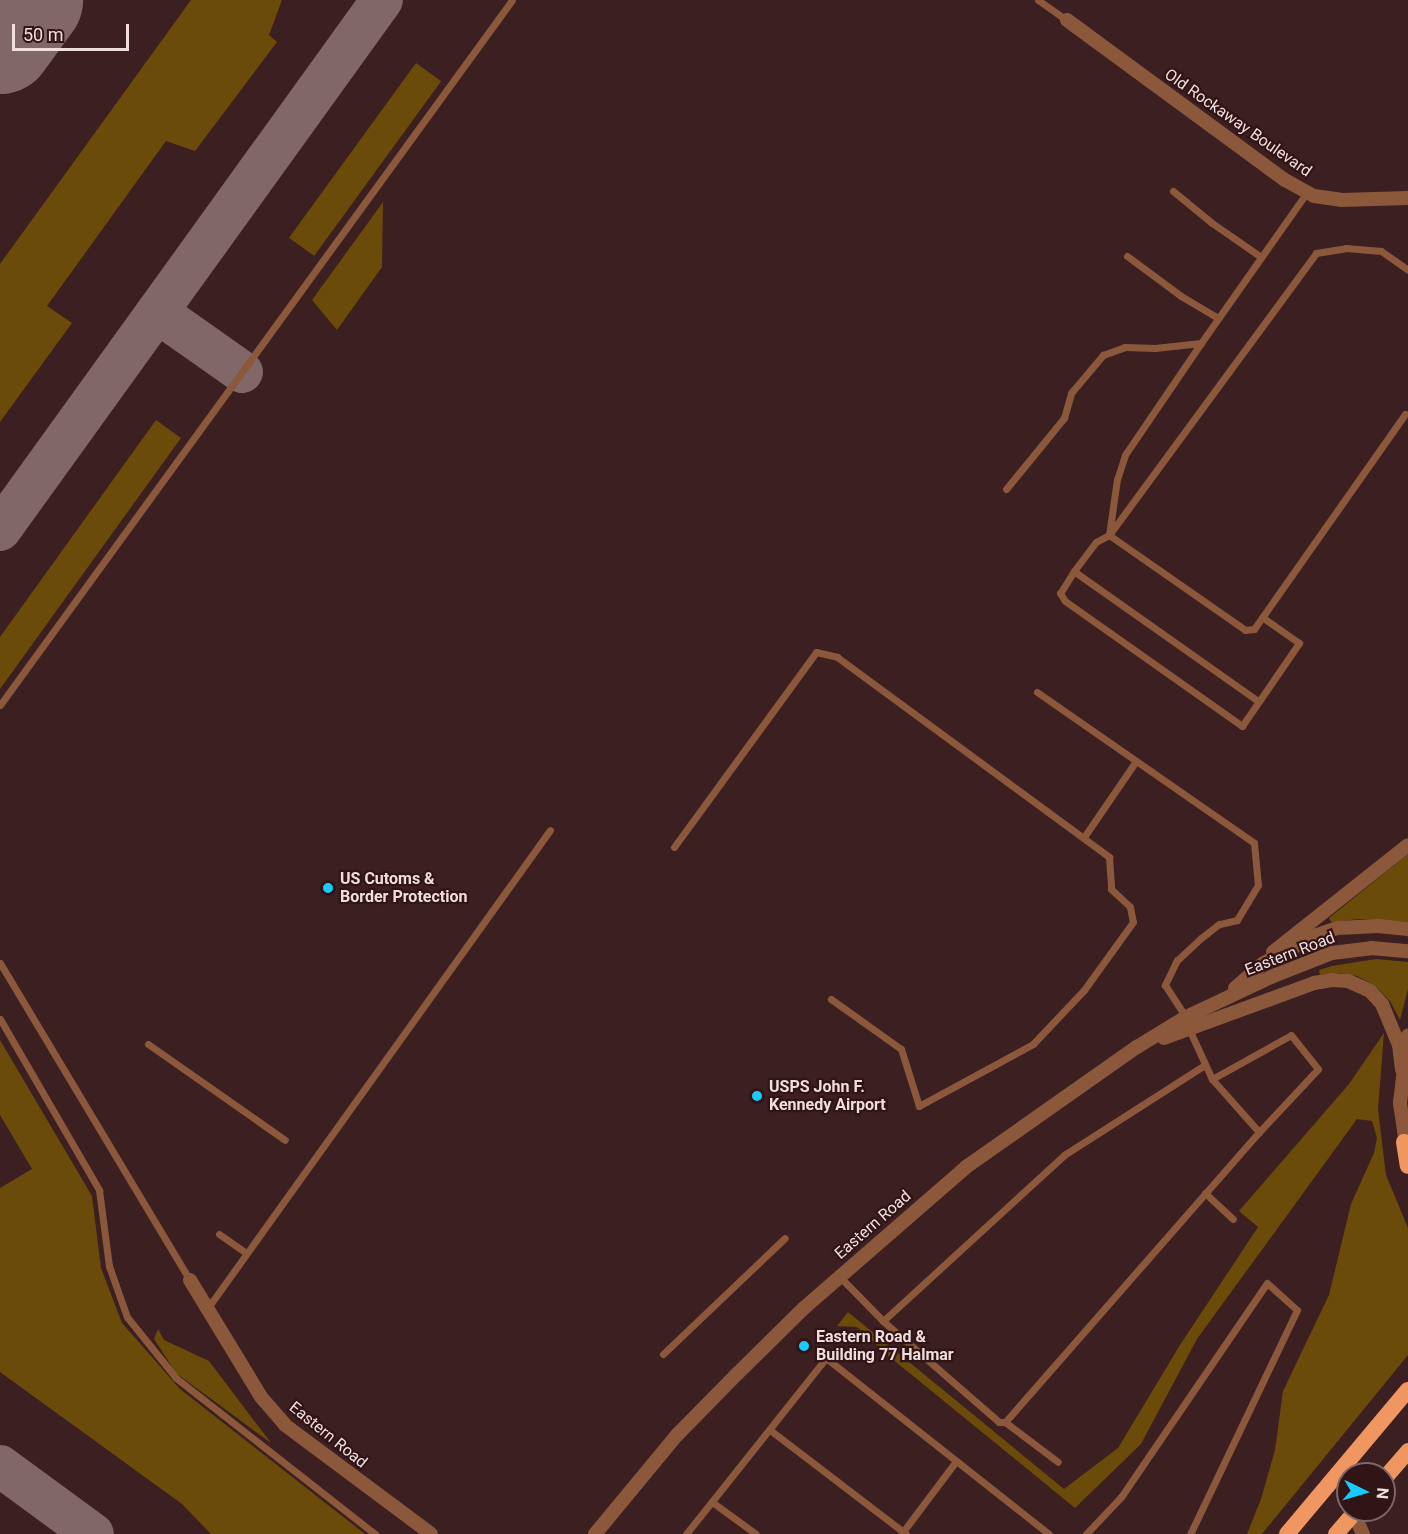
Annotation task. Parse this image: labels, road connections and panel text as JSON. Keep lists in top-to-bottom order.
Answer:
{
  "streets": {
    "street": ["Old Rockaway Boulevard", "Eastern Road"]
  },
  "places": ["US Cutoms & Border Protection", "USPS John F. Kennedy Airport", "Eastern Road & Building 77 Halmar"],
  "scale_bar": "50 m",
  "north": "right"
}
